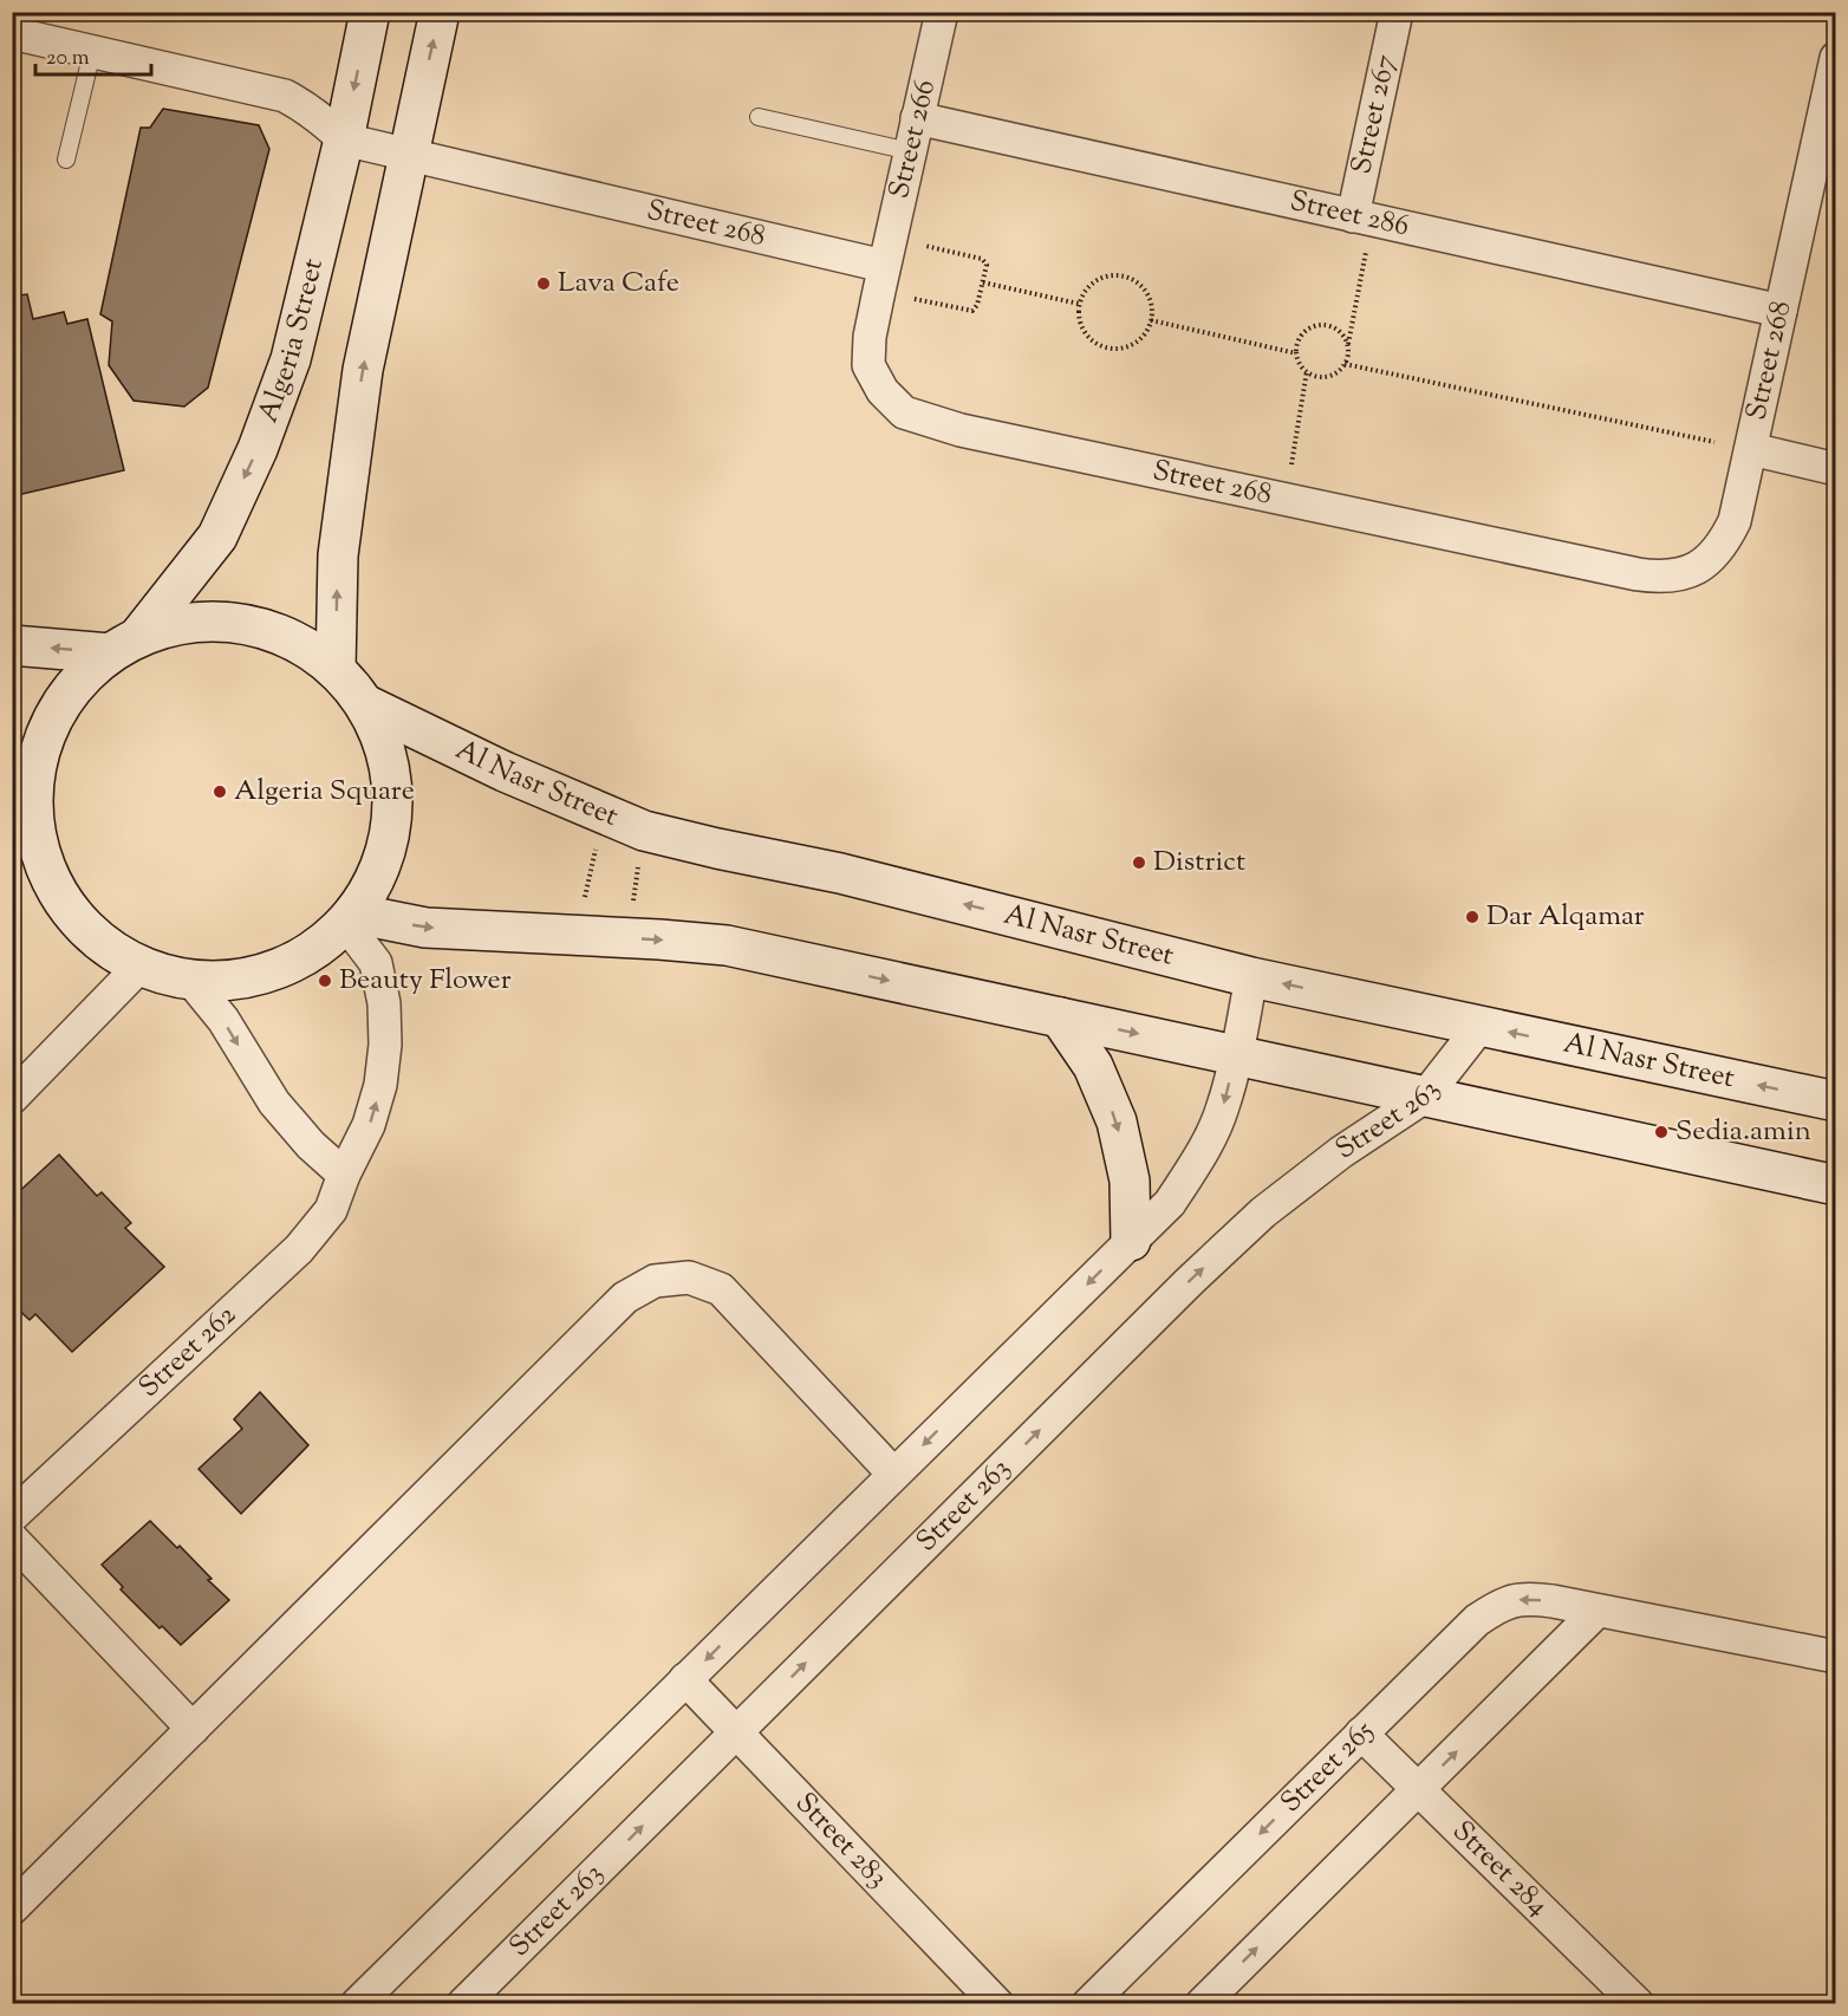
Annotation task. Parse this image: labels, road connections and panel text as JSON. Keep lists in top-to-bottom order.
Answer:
{
  "streets": {
    "street": [
      "Street 267",
      "Street 266",
      "Street 286",
      "Street 268",
      "Algeria Street",
      "Al Nasr Street",
      "Street 263",
      "Street 262",
      "Street 265",
      "Street 283",
      "Street 284"
    ]
  },
  "crossings": [
    ["Street 267", "Street 286"],
    ["Street 266", "Street 286"],
    ["Street 266", "Street 268"],
    ["Street 286", "Street 268"],
    ["Street 268", "Algeria Street"],
    ["Al Nasr Street", "Street 263"],
    ["Street 263", "Street 283"],
    ["Street 265", "Street 284"]
  ],
  "places": [
    "Lava Cafe",
    "Algeria Square",
    "District",
    "Dar Alqamar",
    "Beauty Flower",
    "Sedia.amin"
  ],
  "scale_bar": "20 m"
}
